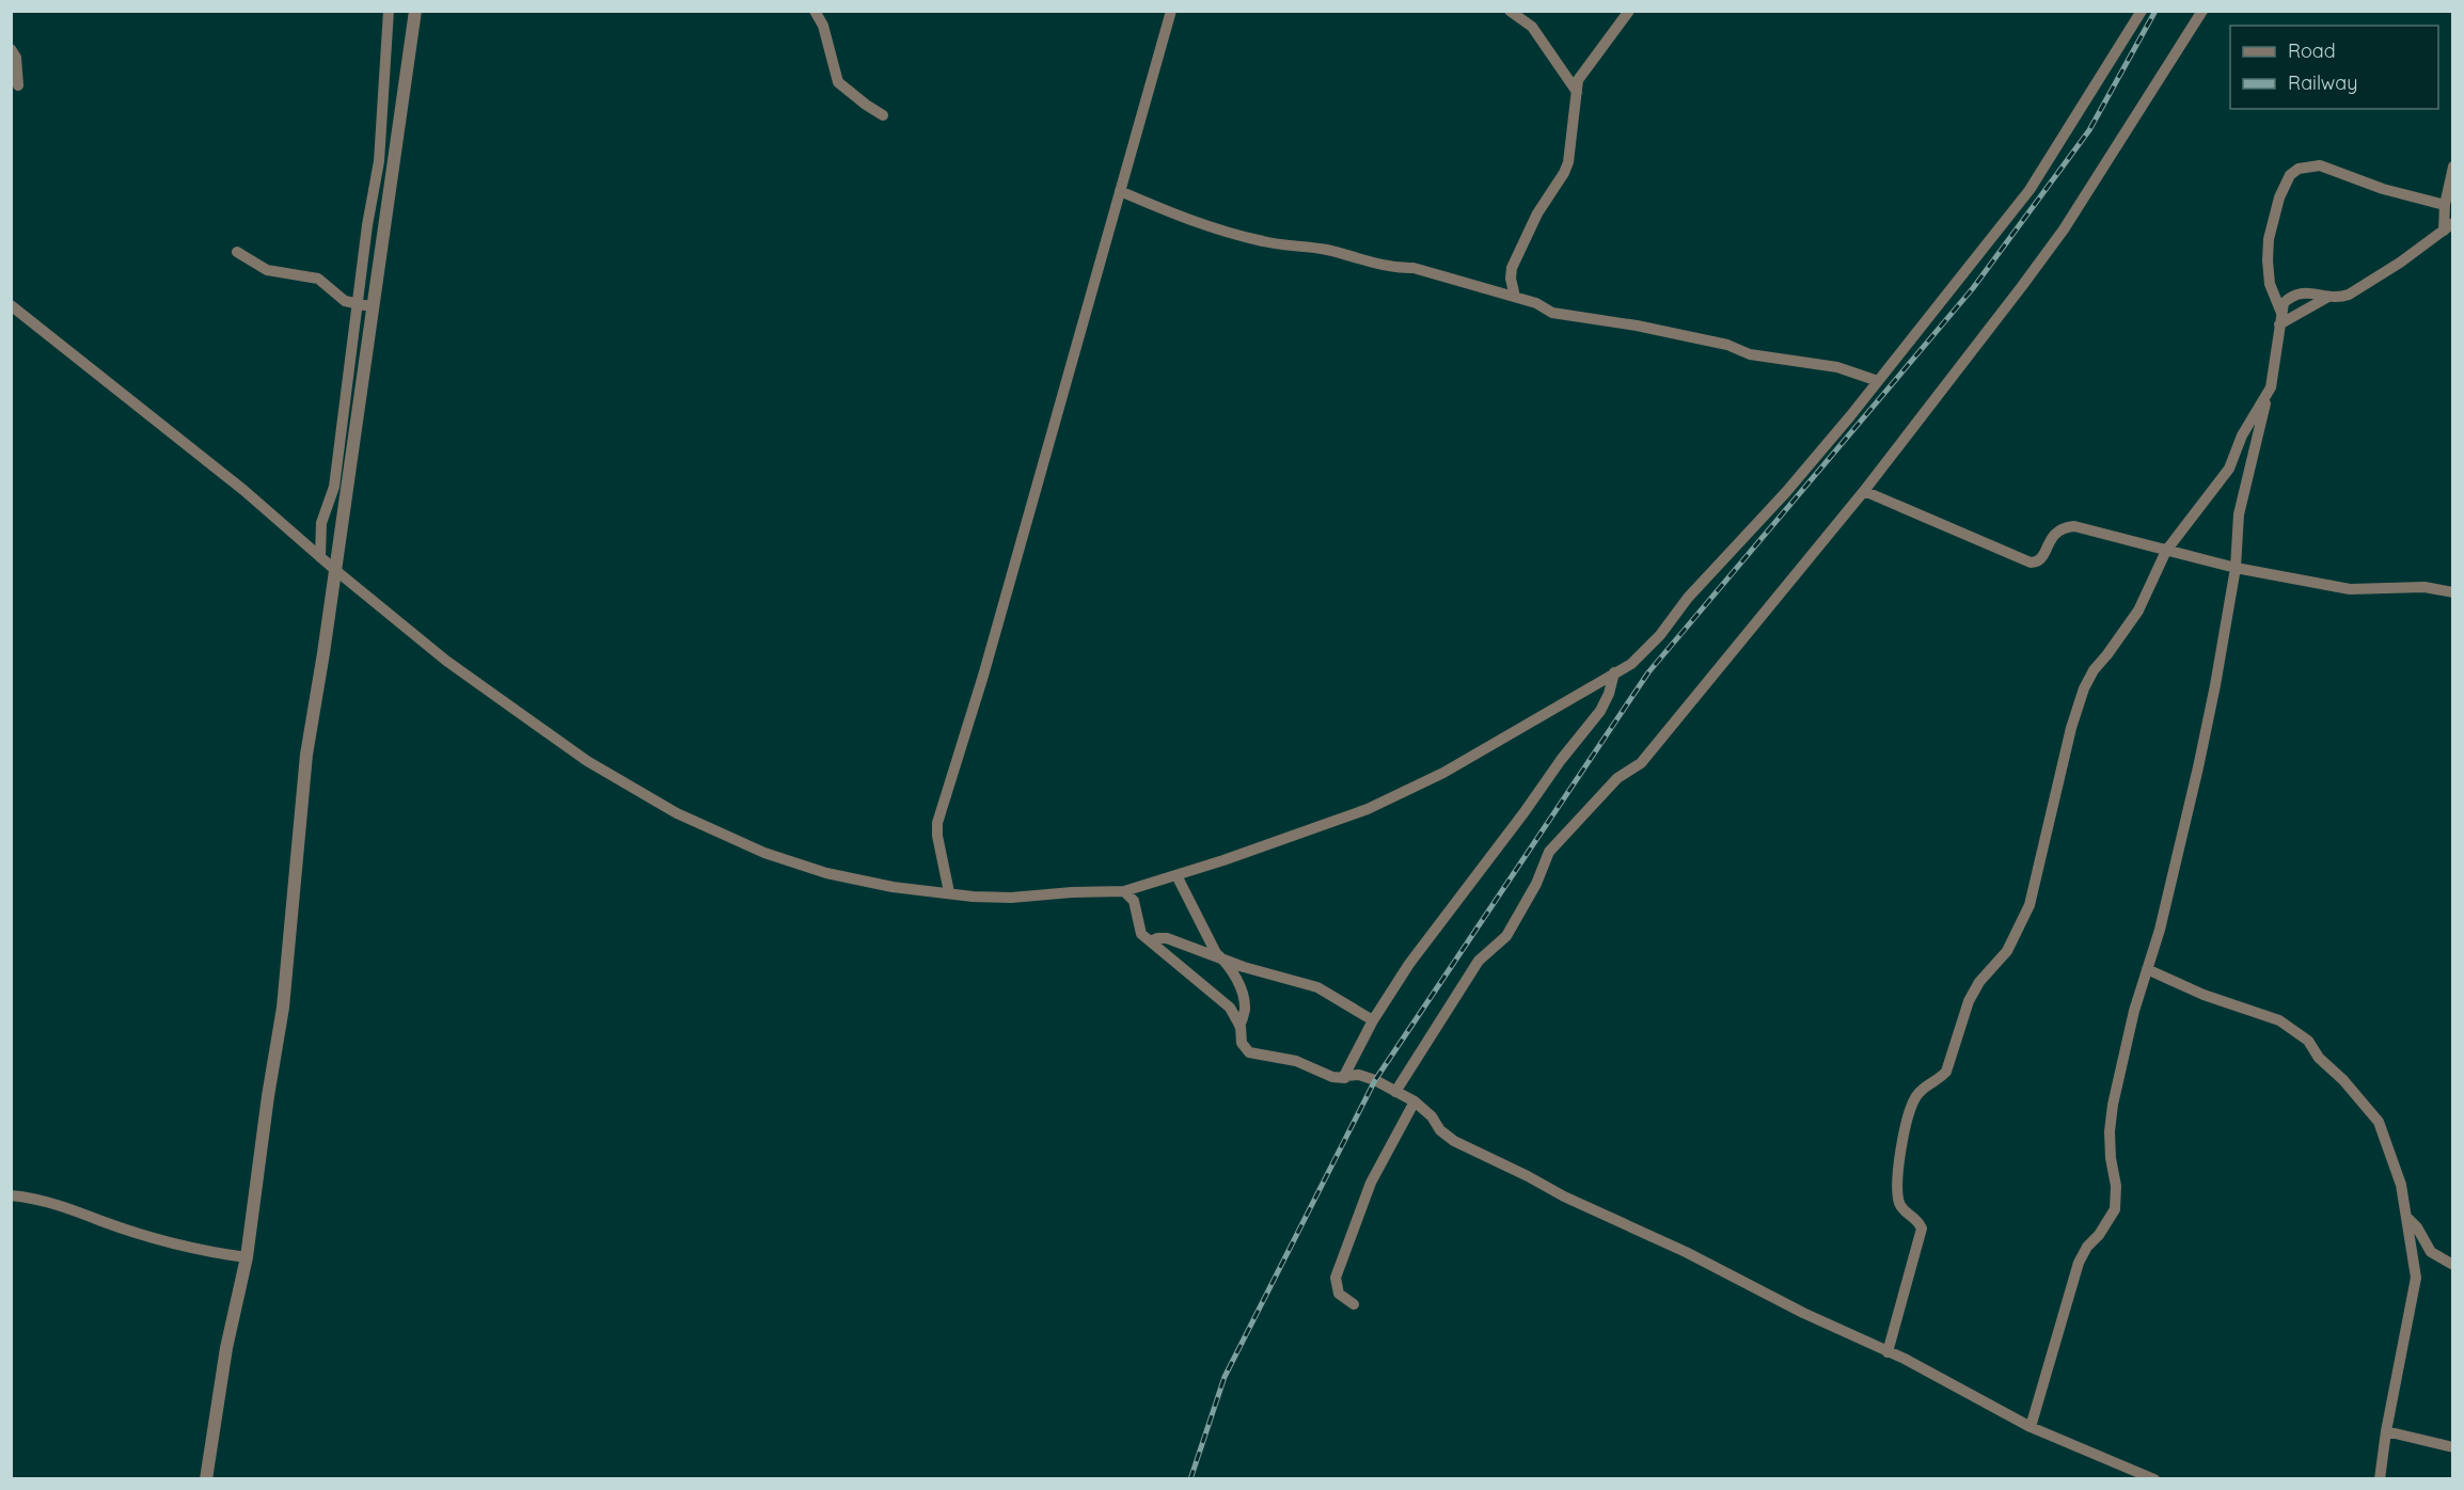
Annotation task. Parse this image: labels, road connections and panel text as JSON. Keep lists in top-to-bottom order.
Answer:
{
  "legend": ["Road", "Railway"]
}
